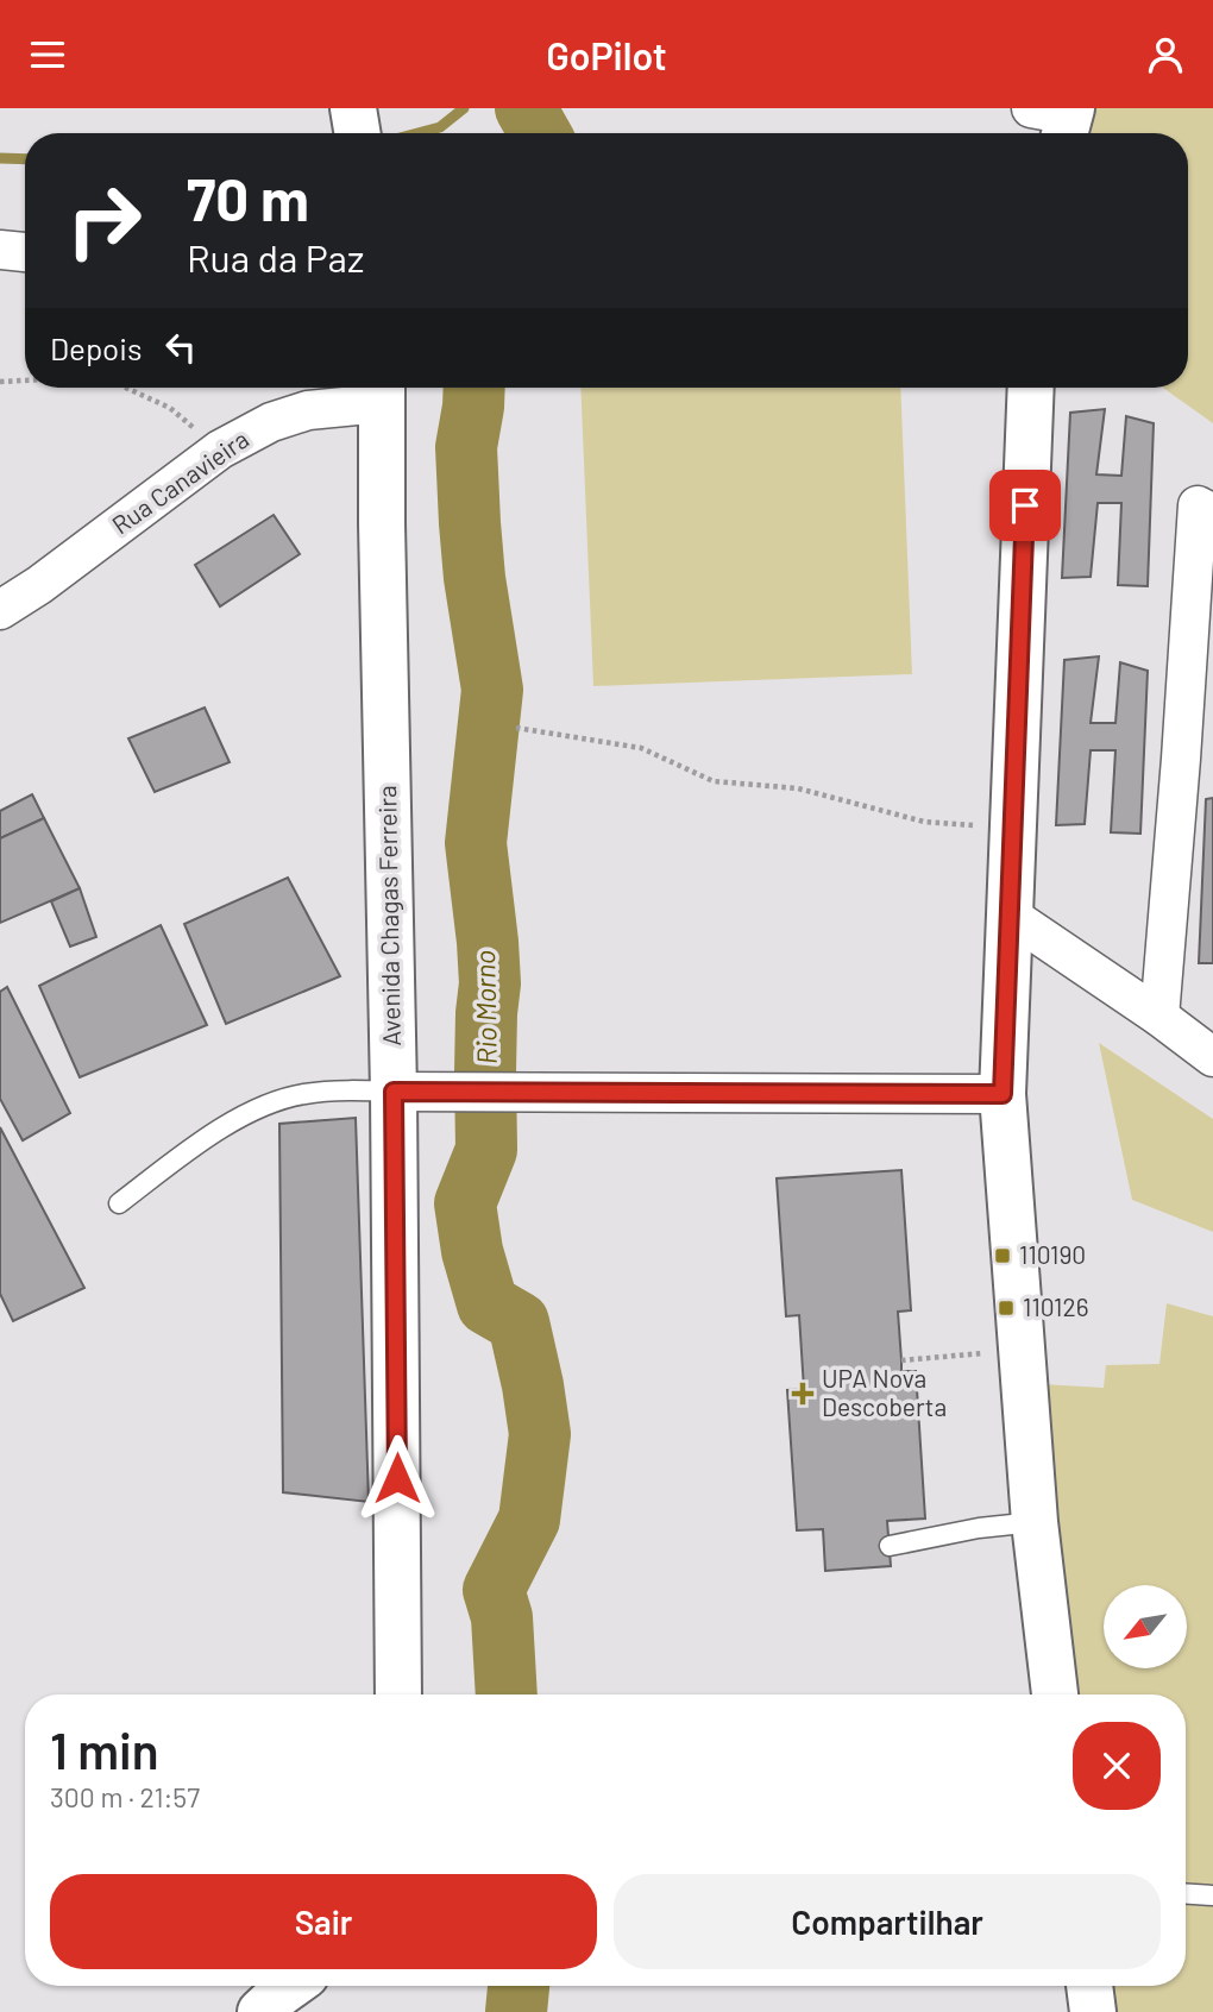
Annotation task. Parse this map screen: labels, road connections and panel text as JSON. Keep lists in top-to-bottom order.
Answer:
{
  "streets": {
    "street": ["Rua Canavieira", "Avenida Chagas Ferreira"]
  },
  "crossings": [
    ["Rua Canavieira", "Avenida Chagas Ferreira"]
  ],
  "water": ["Rio Morno"],
  "places": {
    "transit": ["110190", "110126"],
    "health": ["UPA Nova Descoberta"]
  },
  "north": "bottom left",
  "page": {
    "header": "GoPilot",
    "turn": ["70 m", "Rua da Paz"],
    "then": "Depois",
    "heading": ["1 min", "300 m · 21:57"],
    "buttons": ["Sair", "Compartilhar"]
  }
}
